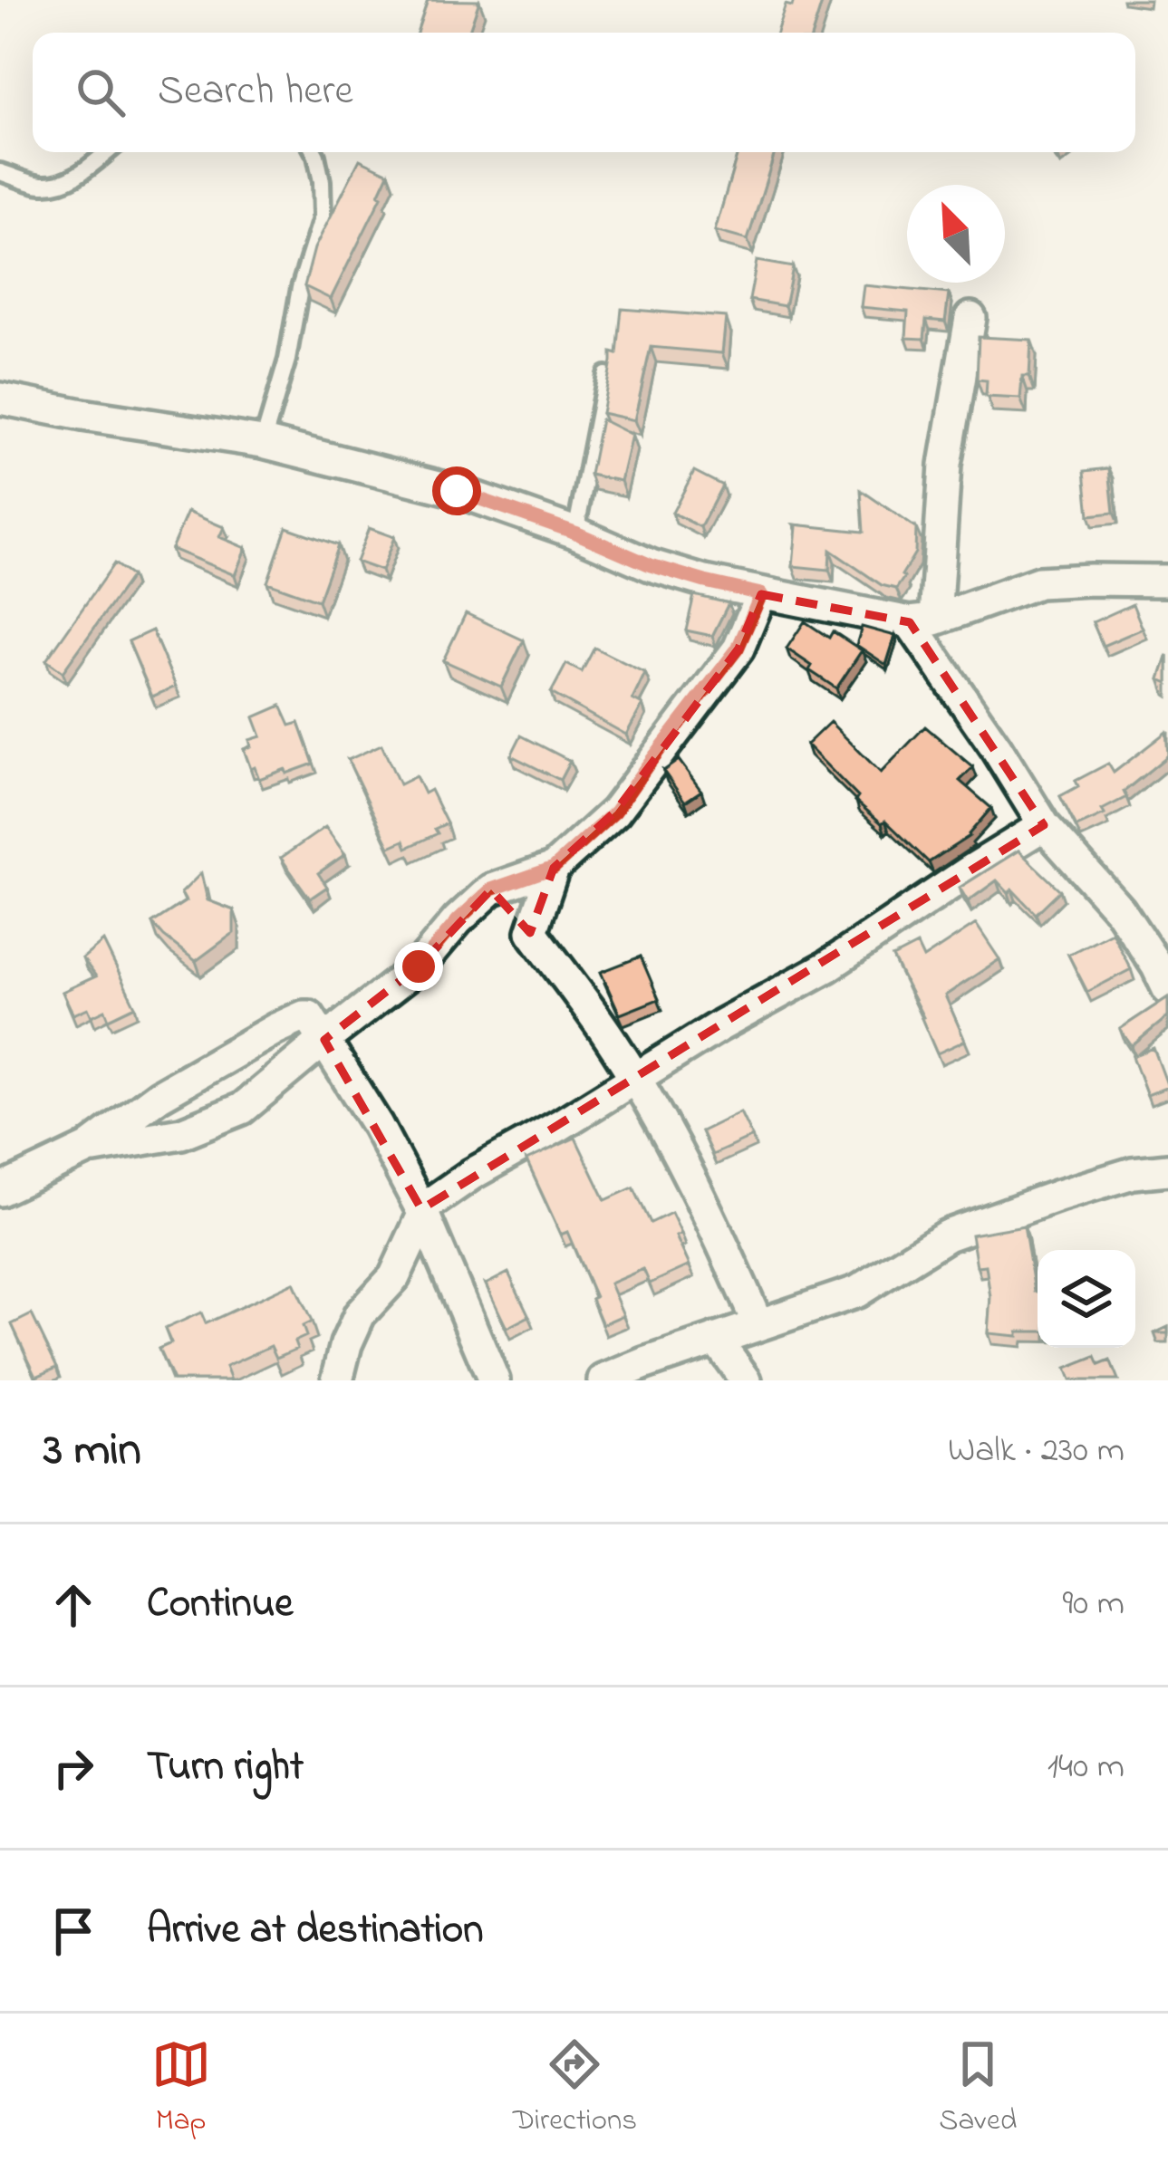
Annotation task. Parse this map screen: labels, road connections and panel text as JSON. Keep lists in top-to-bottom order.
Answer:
{
  "north": "top left",
  "page": {
    "search": "Search here",
    "heading": ["3 min", "Walk · 230 m"],
    "list": [
      ["Continue", "90 m"],
      ["Turn right", "140 m"],
      "Arrive at destination"
    ],
    "nav": ["Map", "Directions", "Saved"]
  }
}
